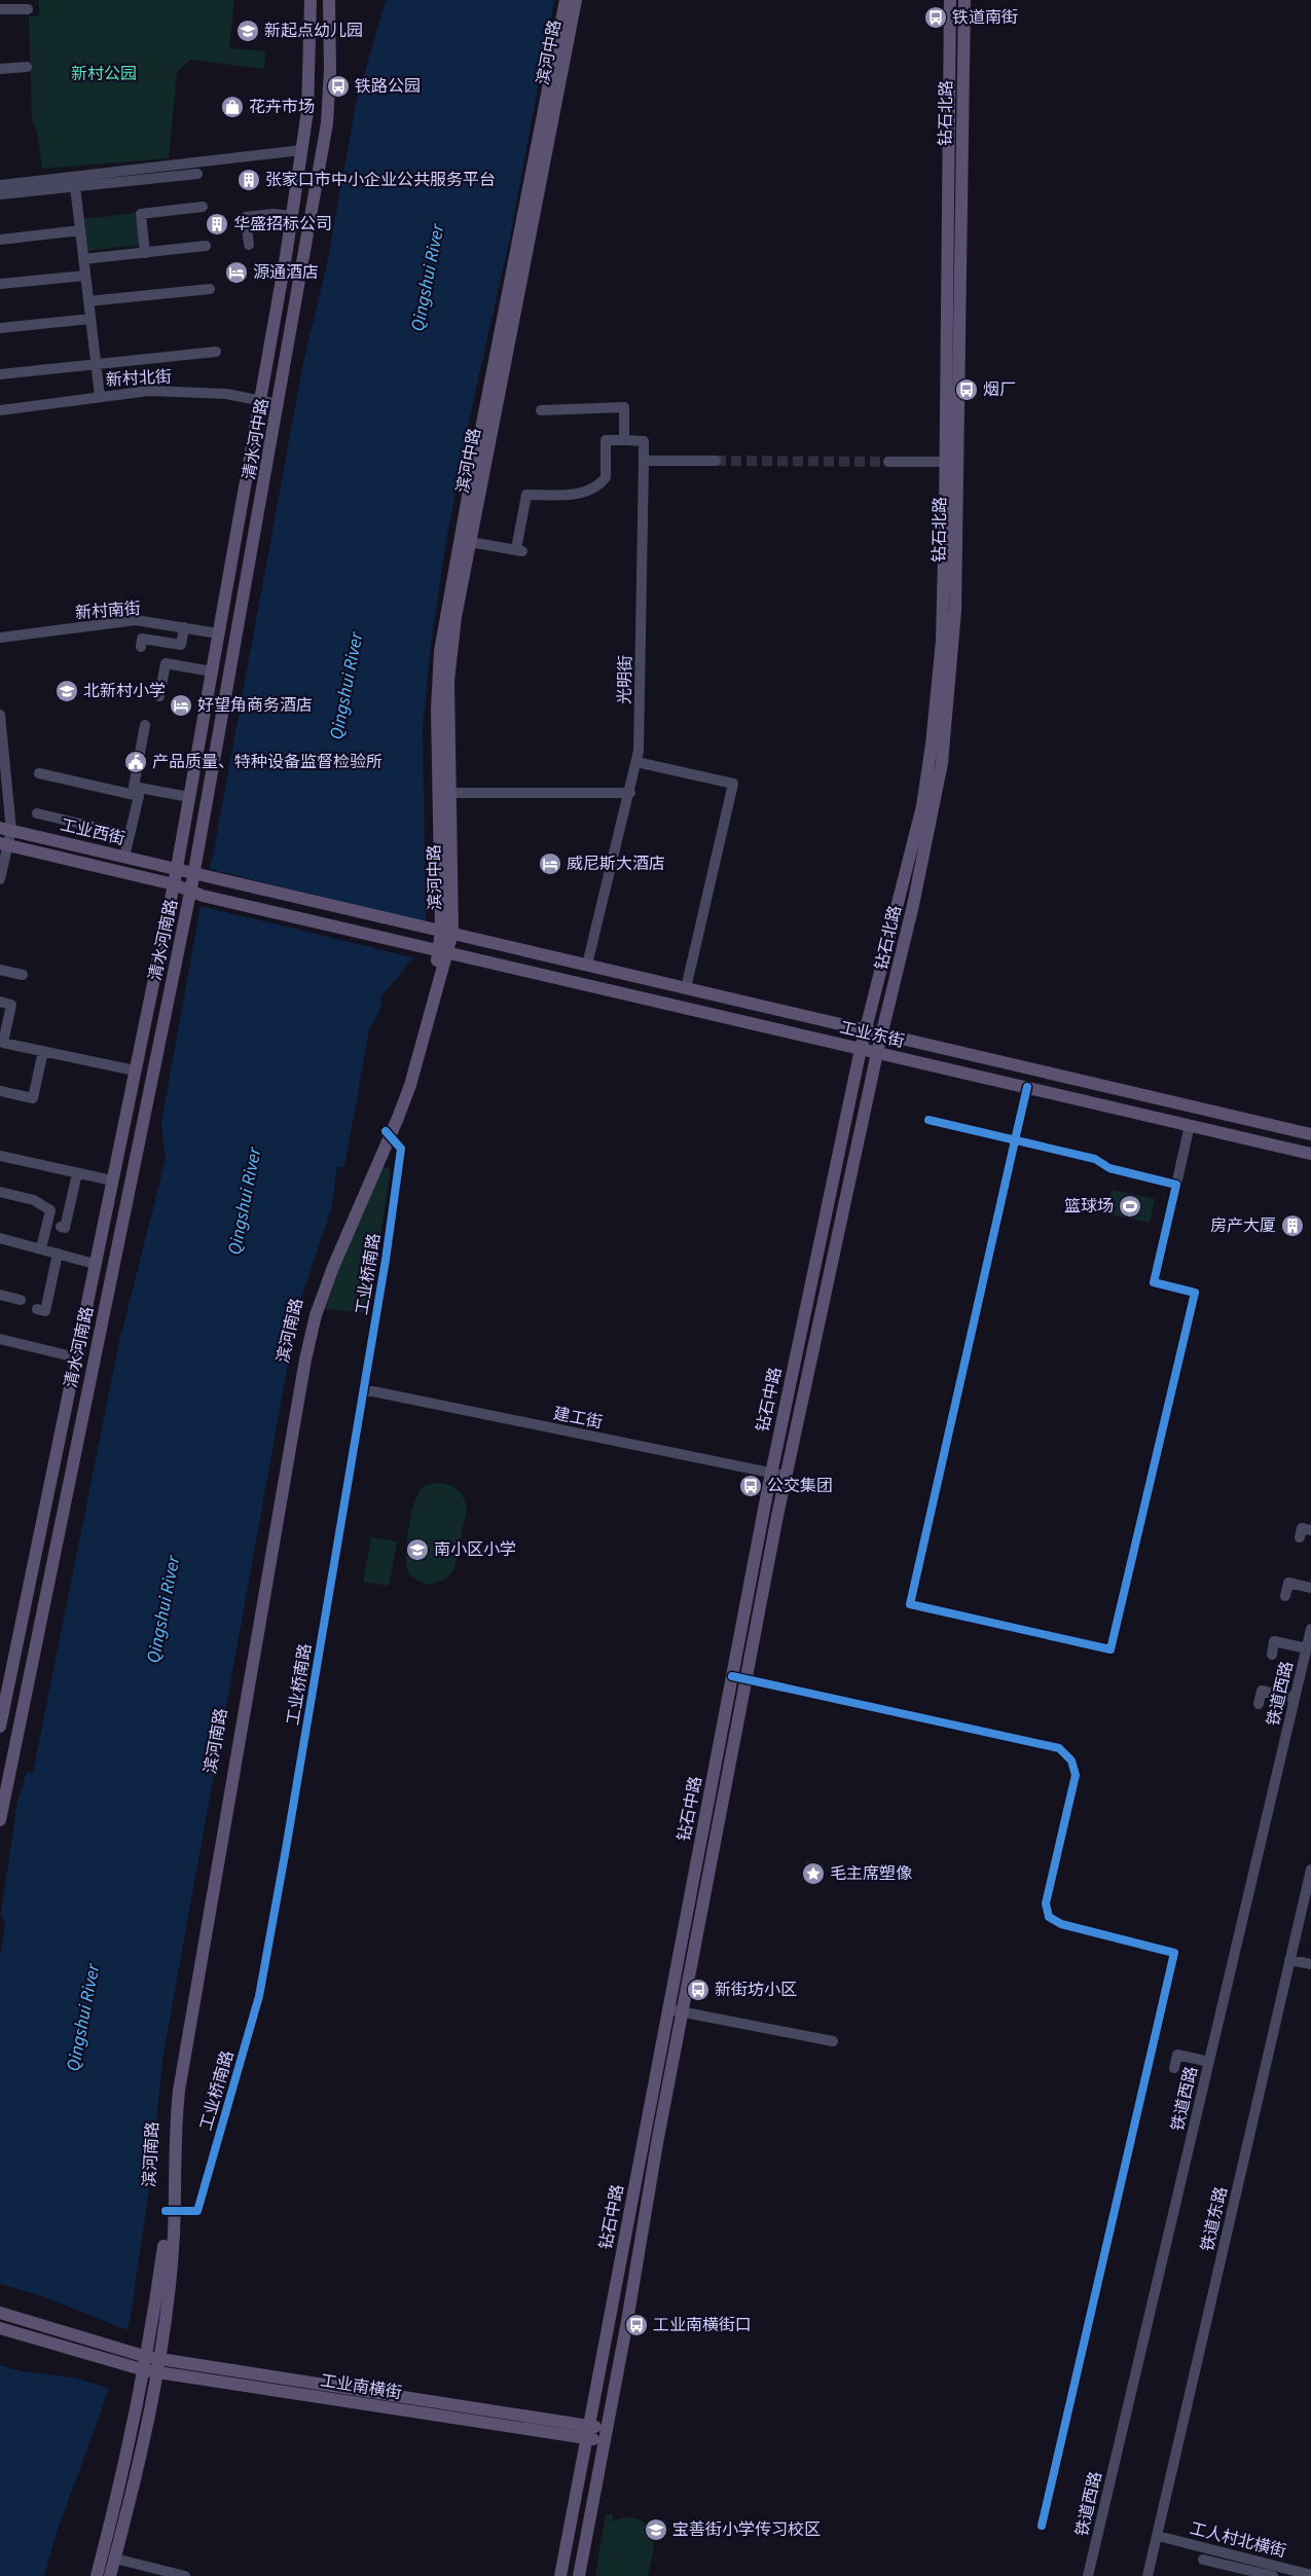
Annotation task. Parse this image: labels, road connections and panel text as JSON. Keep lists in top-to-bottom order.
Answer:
{
  "streets": {
    "main road": [
      "滨河中路",
      "钻石北路",
      "清水河中路",
      "工业西街",
      "清水河南路",
      "工业东街",
      "滨河南路",
      "钻石中路",
      "工业南横街"
    ],
    "street": [
      "新村北街",
      "新村南街",
      "光明街",
      "工业桥南路",
      "建工街",
      "铁道西路",
      "铁道东路",
      "工人村北横街"
    ]
  },
  "crossings": [
    ["滨河中路", "工业东街"],
    ["滨河中路", "滨河南路"],
    ["钻石北路", "工业东街"],
    ["钻石北路", "钻石中路"],
    ["新村北街", "清水河中路"],
    ["清水河中路", "新村南街"],
    ["清水河中路", "工业西街"],
    ["清水河中路", "清水河南路"],
    ["清水河中路", "工业东街"],
    ["光明街", "工业东街"],
    ["工业西街", "清水河南路"],
    ["工业西街", "工业东街"],
    ["清水河南路", "工业东街"],
    ["工业东街", "滨河南路"],
    ["工业东街", "钻石中路"],
    ["工业桥南路", "滨河南路"],
    ["工业桥南路", "建工街"],
    ["滨河南路", "工业南横街"],
    ["钻石中路", "建工街"],
    ["钻石中路", "工业南横街"],
    ["铁道东路", "工人村北横街"]
  ],
  "water": ["Qingshui River"],
  "parks": ["新村公园"],
  "places": {
    "bus stop": [
      "铁道南街",
      "铁路公园",
      "烟厂",
      "公交集团",
      "新街坊小区",
      "工业南横街口"
    ],
    "school or university": [
      "新起点幼儿园",
      "北新村小学",
      "南小区小学",
      "宝善街小学传习校区"
    ],
    "shop": ["花卉市场"],
    "building": ["张家口市中小企业公共服务平台", "华盛招标公司", "房产大厦"],
    "hotel": ["源通酒店", "好望角商务酒店", "威尼斯大酒店"],
    "public building": ["产品质量、特种设备监督检验所"],
    "sports": ["篮球场"],
    "place": ["毛主席塑像"]
  }
}
